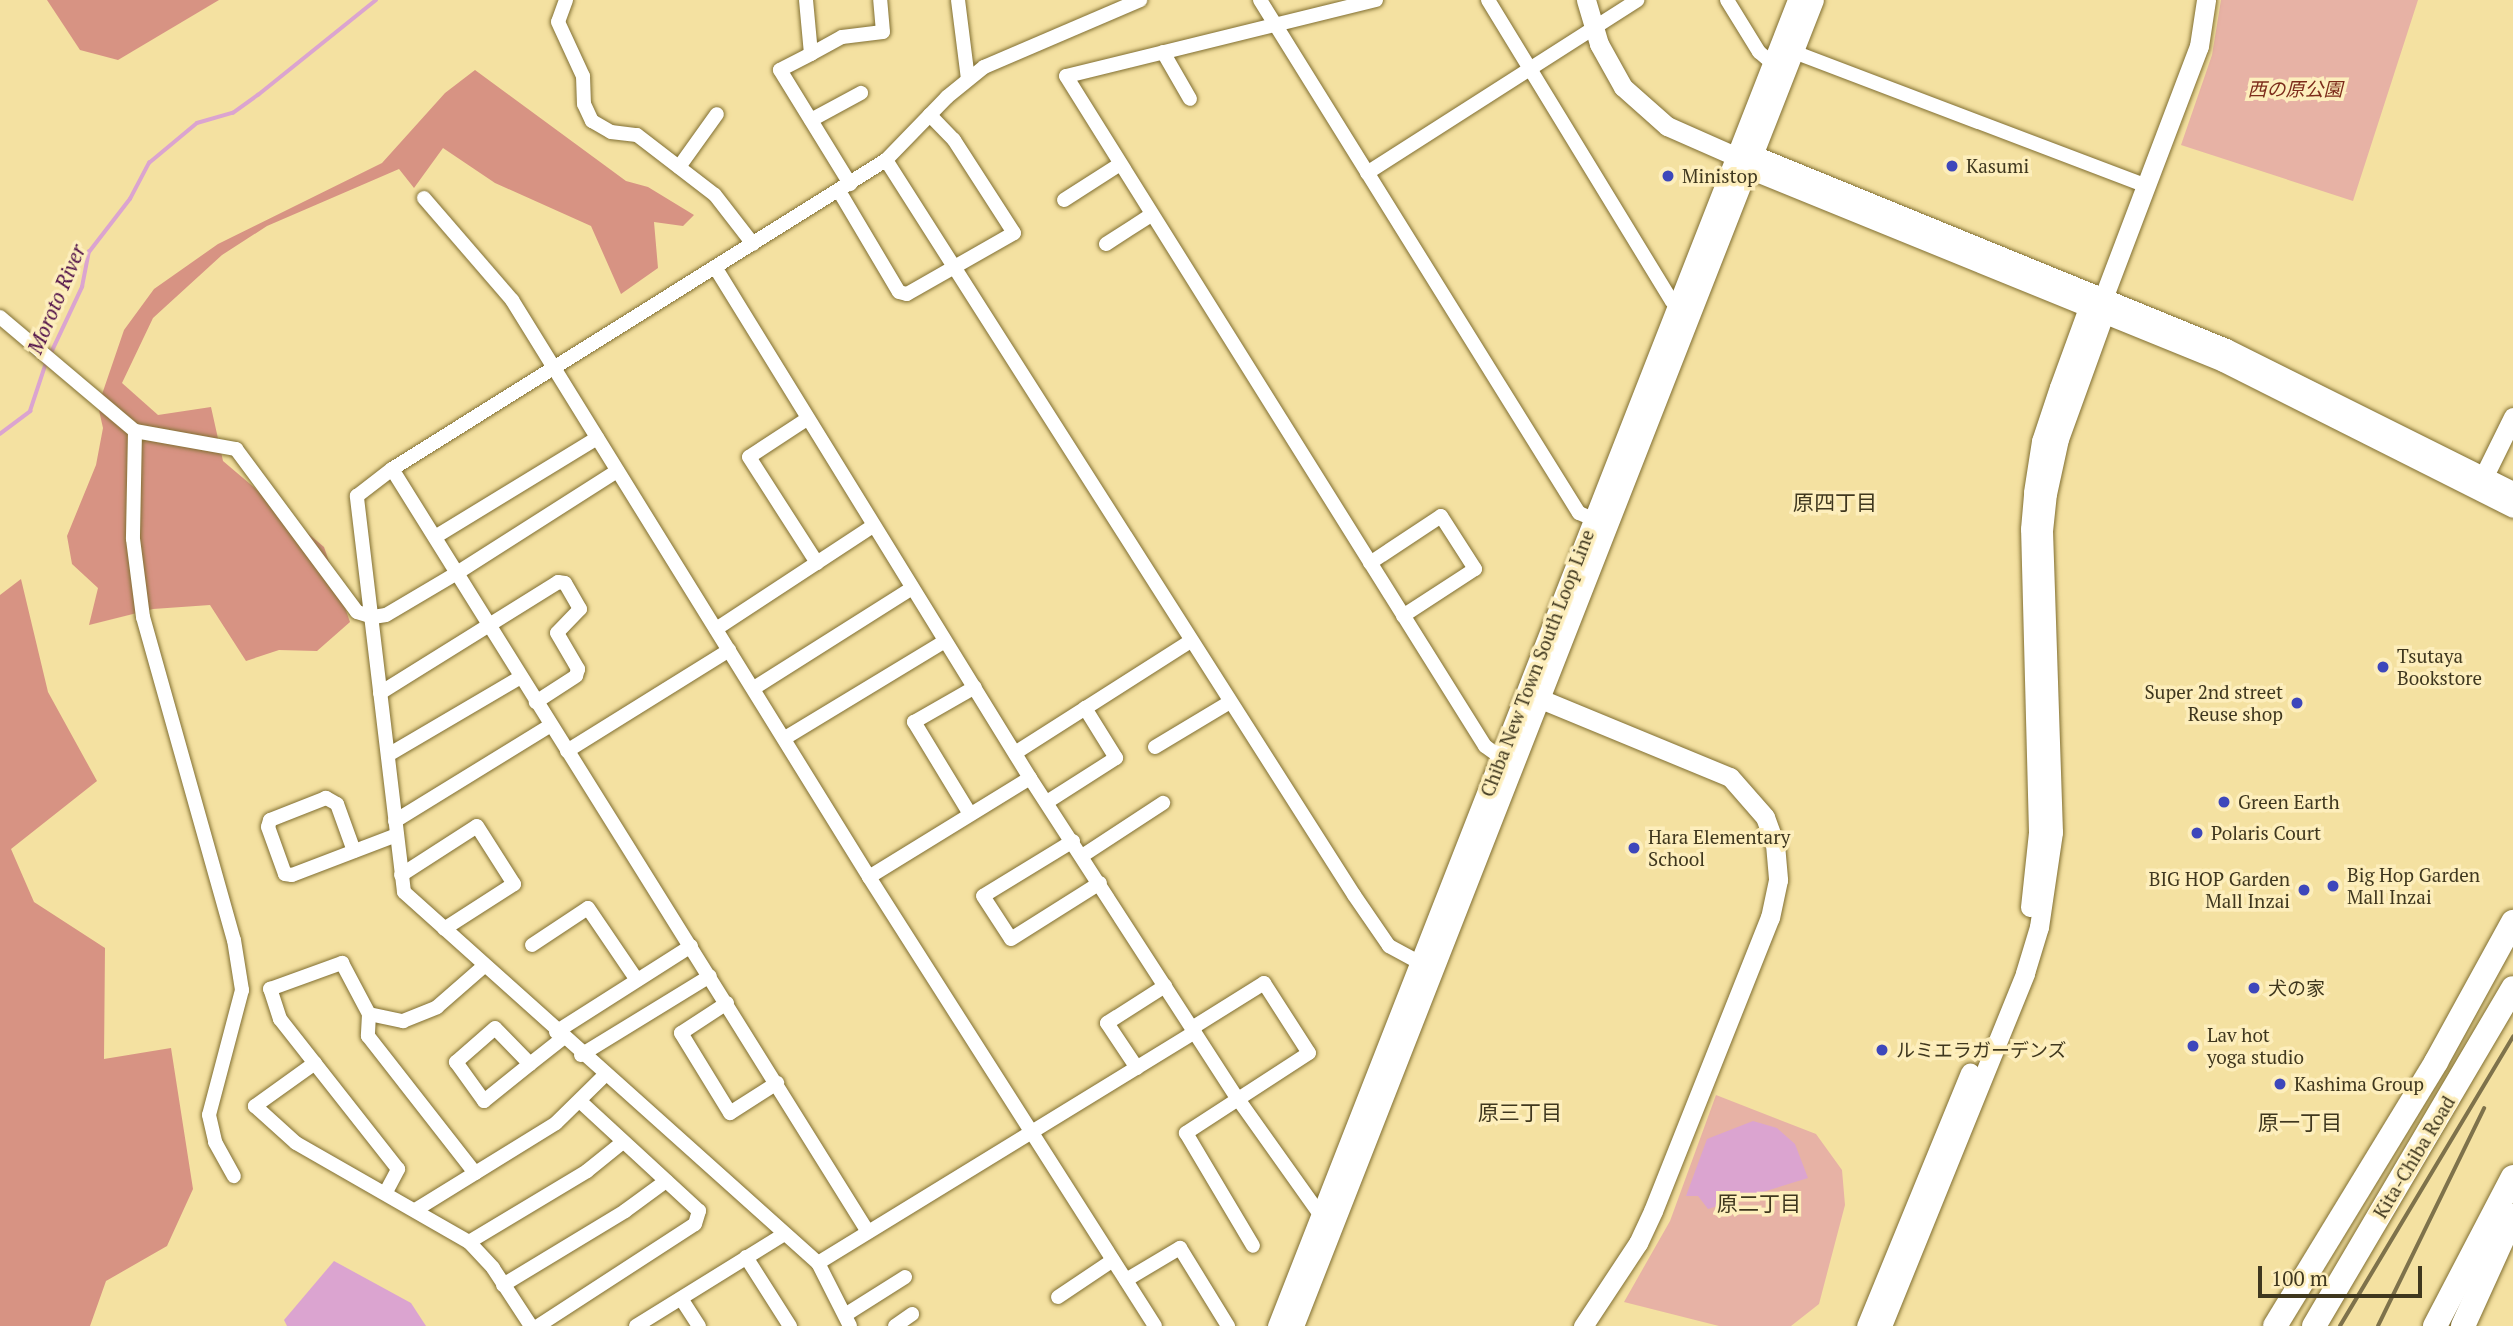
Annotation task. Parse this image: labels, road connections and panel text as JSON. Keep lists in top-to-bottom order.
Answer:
{
  "streets": {
    "highway": ["Kita-Chiba Road"],
    "street": ["Chiba New Town South Loop Line"]
  },
  "districts": [
    "原四丁目",
    "原三丁目",
    "原一丁目",
    "原二丁目"
  ],
  "water": ["Moroto River"],
  "parks": ["西の原公園"],
  "places": [
    "Kasumi",
    "Ministop",
    "Tsutaya Bookstore",
    "Super 2nd street Reuse shop",
    "Green Earth",
    "Polaris Court",
    "Hara Elementary School",
    "Big Hop Garden Mall Inzai",
    "BIG HOP Garden Mall Inzai",
    "犬の家",
    "Lav hot yoga studio",
    "ルミエラガーデンズ",
    "Kashima Group"
  ],
  "scale_bar": "100 m"
}
